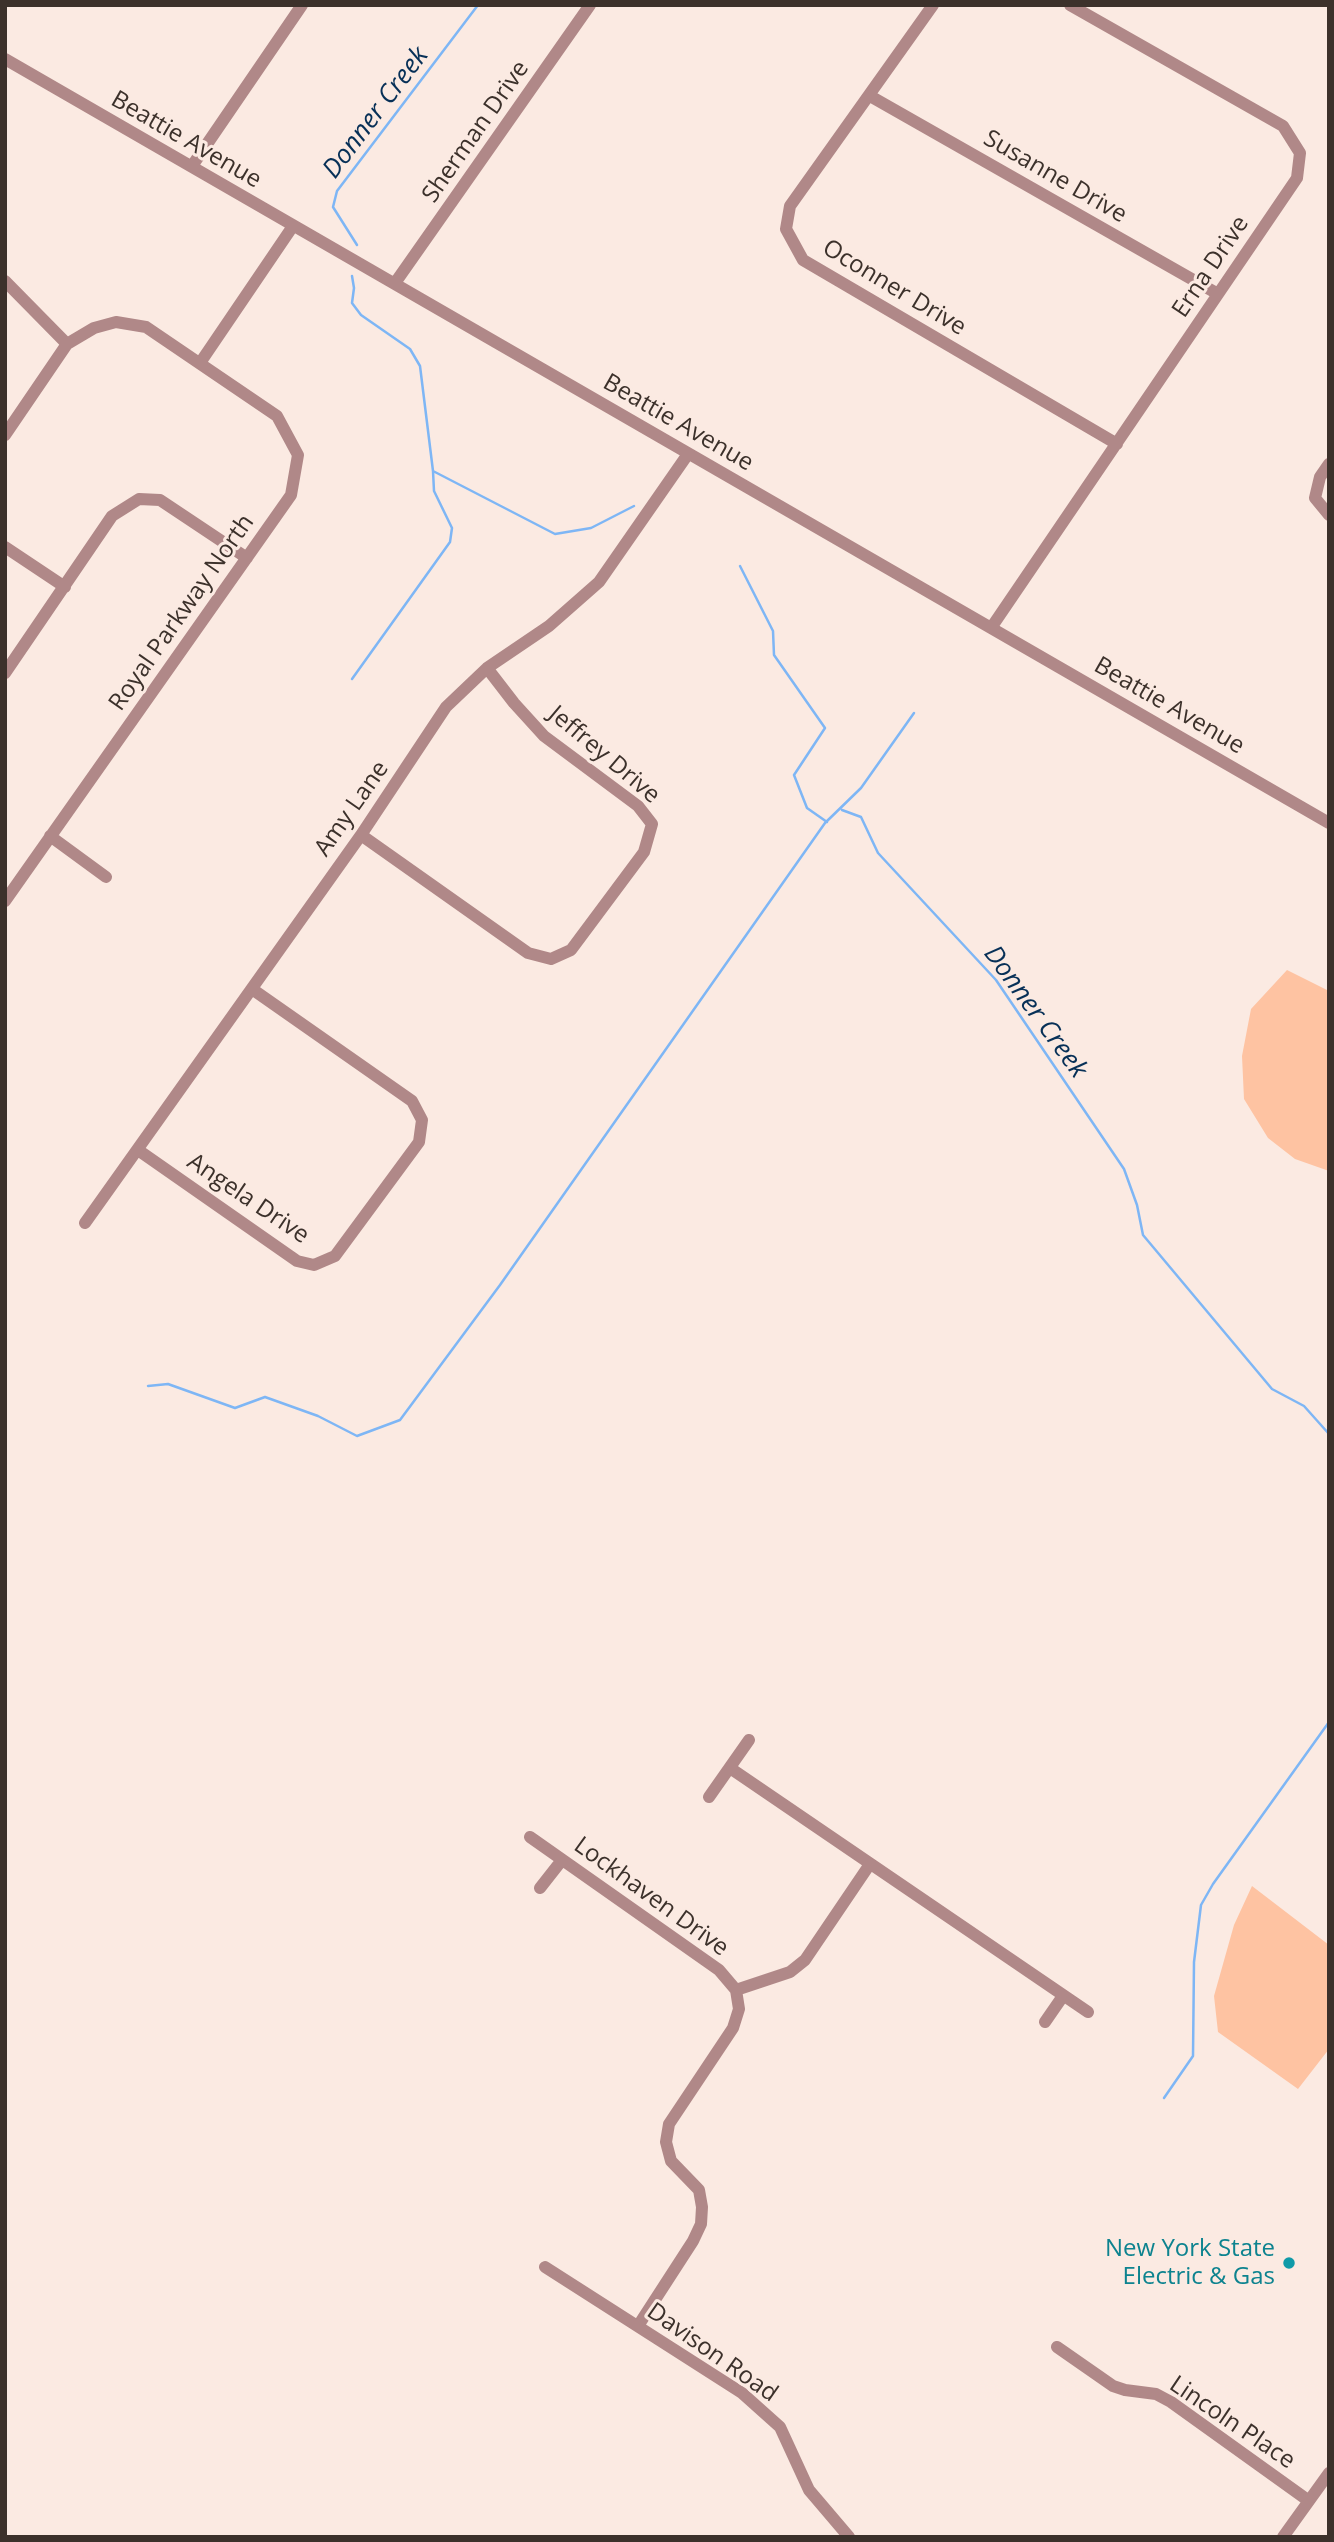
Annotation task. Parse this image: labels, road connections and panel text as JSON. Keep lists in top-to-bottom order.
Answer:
{
  "streets": {
    "street": [
      "Sherman Drive",
      "Beattie Avenue",
      "Susanne Drive",
      "Erna Drive",
      "Oconner Drive",
      "Royal Parkway North",
      "Jeffrey Drive",
      "Amy Lane",
      "Angela Drive",
      "Lockhaven Drive",
      "Davison Road",
      "Lincoln Place"
    ]
  },
  "crossings": [
    ["Sherman Drive", "Beattie Avenue"],
    ["Beattie Avenue", "Erna Drive"],
    ["Beattie Avenue", "Amy Lane"],
    ["Susanne Drive", "Erna Drive"],
    ["Susanne Drive", "Oconner Drive"],
    ["Erna Drive", "Oconner Drive"],
    ["Jeffrey Drive", "Amy Lane"],
    ["Amy Lane", "Angela Drive"],
    ["Lockhaven Drive", "Davison Road"]
  ],
  "water": ["Donner Creek"],
  "places": ["New York State Electric & Gas"]
}
